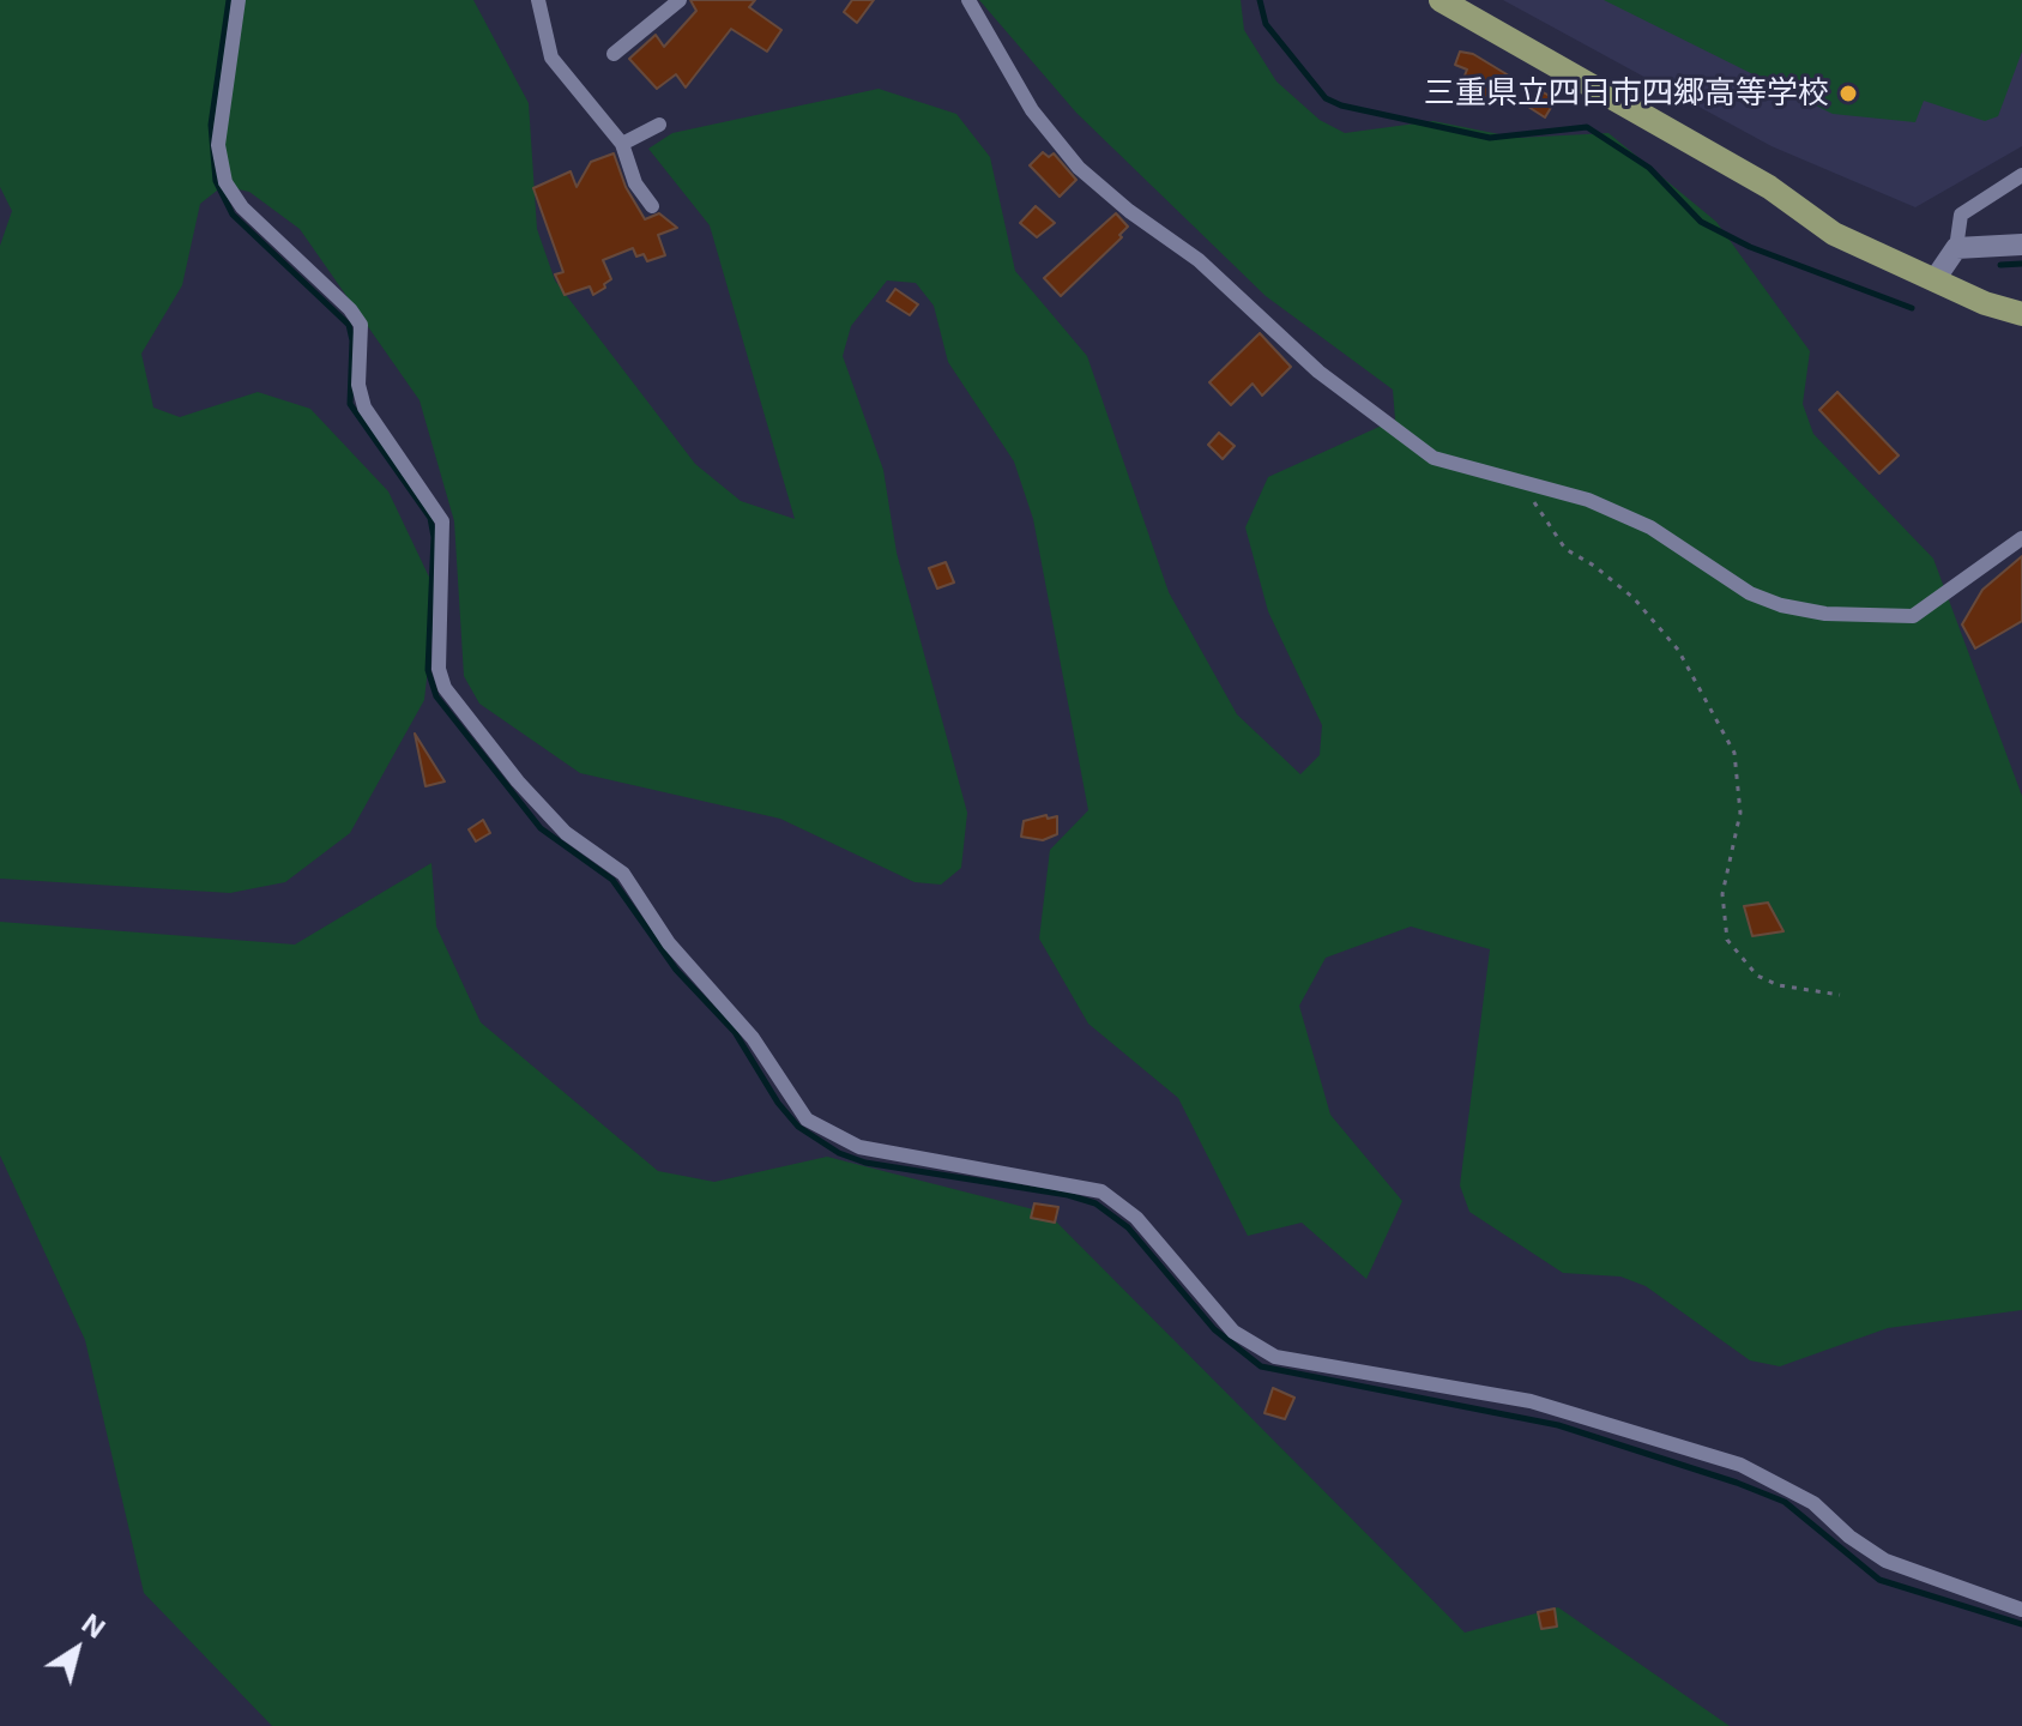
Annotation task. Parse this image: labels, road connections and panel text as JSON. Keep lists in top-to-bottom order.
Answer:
{
  "places": ["三重県立四日市四郷高等学校"],
  "north": "top right"
}
